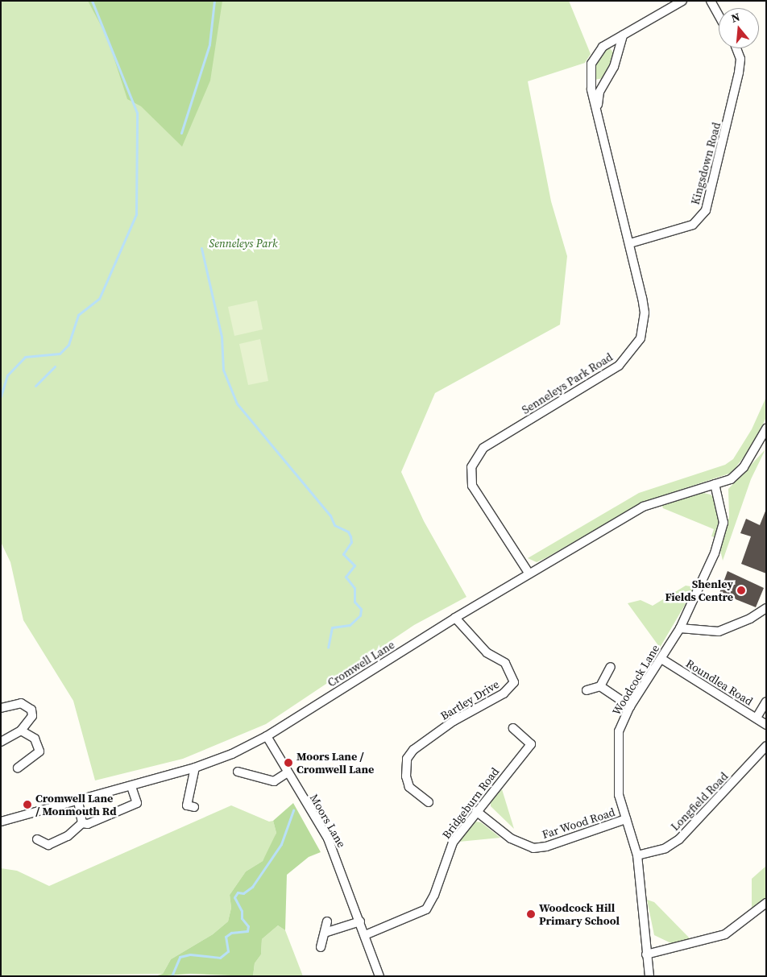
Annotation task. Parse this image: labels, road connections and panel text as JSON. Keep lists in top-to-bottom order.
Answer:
{
  "streets": {
    "street": [
      "Kingsdown Road",
      "Senneleys Park Road",
      "Cromwell Lane",
      "Woodcock Lane",
      "Roundlea Road",
      "Bartley Drive",
      "Longfield Road",
      "Bridgeburn Road",
      "Moors Lane",
      "Far Wood Road"
    ]
  },
  "crossings": [
    ["Kingsdown Road", "Senneleys Park Road"],
    ["Senneleys Park Road", "Cromwell Lane"],
    ["Cromwell Lane", "Woodcock Lane"],
    ["Cromwell Lane", "Bartley Drive"],
    ["Cromwell Lane", "Moors Lane"],
    ["Woodcock Lane", "Roundlea Road"],
    ["Woodcock Lane", "Longfield Road"],
    ["Woodcock Lane", "Far Wood Road"],
    ["Bridgeburn Road", "Moors Lane"],
    ["Bridgeburn Road", "Far Wood Road"]
  ],
  "parks": ["Senneleys Park"],
  "places": [
    "Shenley Fields Centre",
    "Moors Lane / Cromwell Lane",
    "Cromwell Lane / Monmouth Rd",
    "Woodcock Hill Primary School"
  ],
  "north": "top"
}
